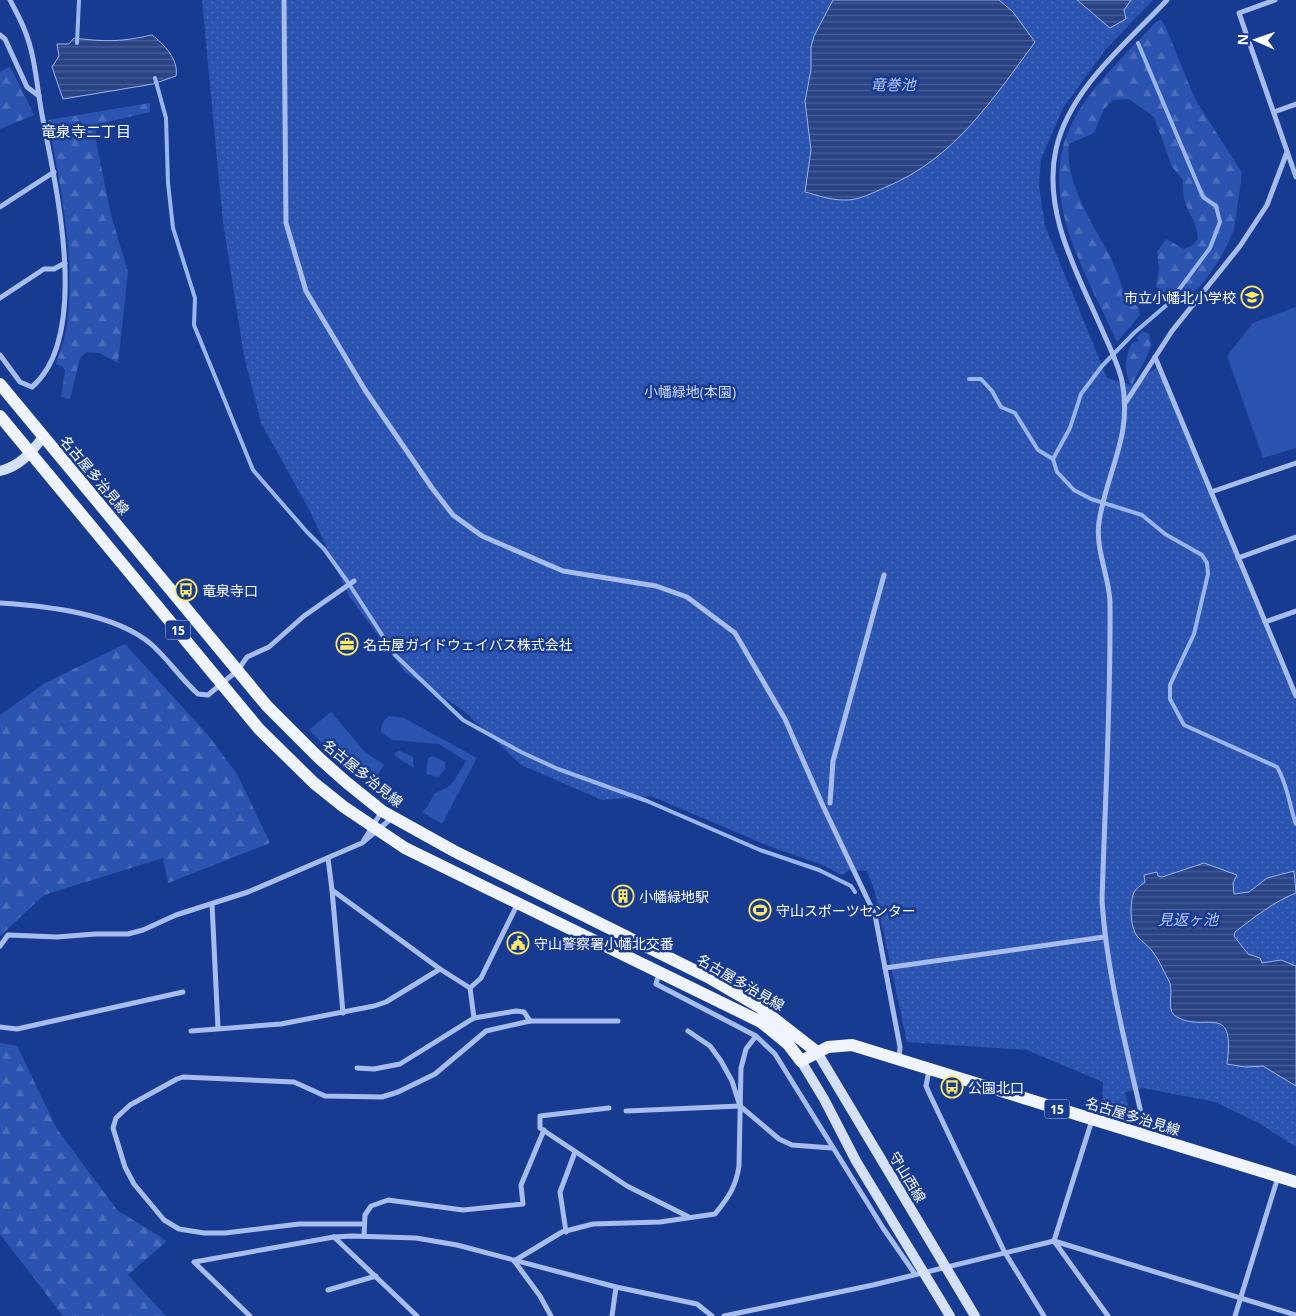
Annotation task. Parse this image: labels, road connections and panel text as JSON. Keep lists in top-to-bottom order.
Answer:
{
  "streets": {
    "main road": ["名古屋多治見線", "15", "守山西線"]
  },
  "crossings": [
    ["名古屋多治見線", "守山西線"]
  ],
  "districts": ["竜泉寺二丁目"],
  "water": ["竜巻池", "見返ヶ池"],
  "parks": ["小幡緑地(本園)"],
  "places": {
    "school or university": ["市立小幡北小学校"],
    "bus stop": ["竜泉寺口", "公園北口"],
    "office": ["名古屋ガイドウェイバス株式会社"],
    "building": ["小幡緑地駅"],
    "sports": ["守山スポーツセンター"],
    "public building": ["守山警察署小幡北交番"]
  },
  "north": "left"
}
